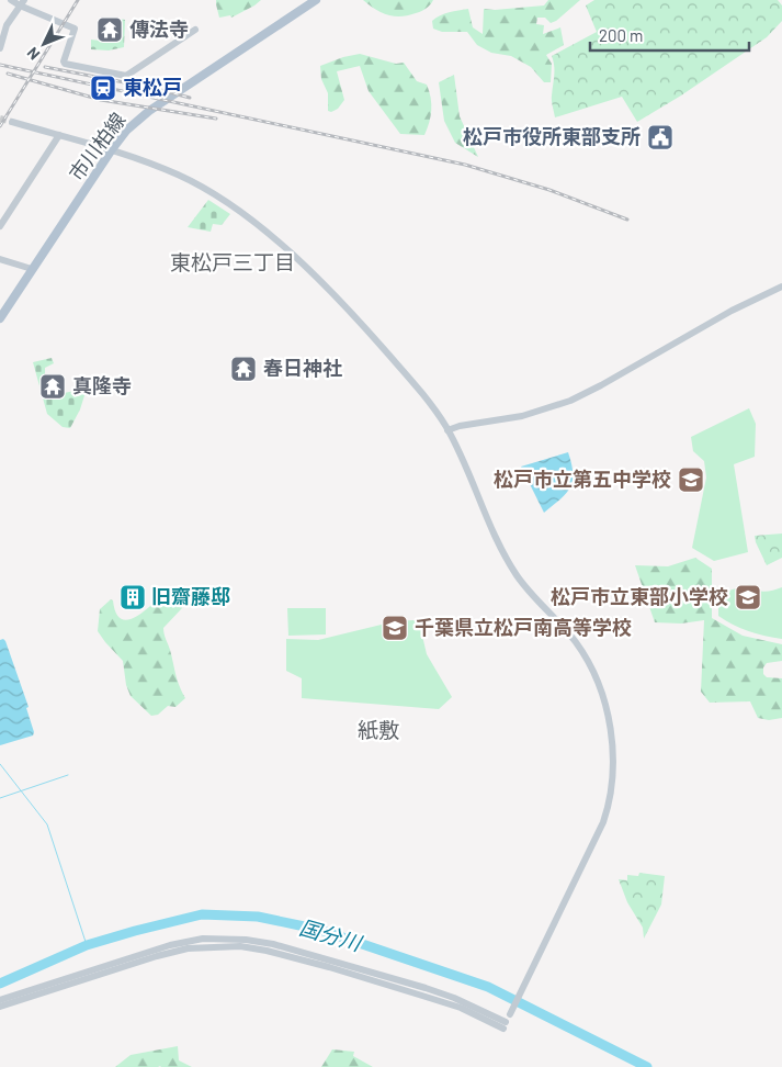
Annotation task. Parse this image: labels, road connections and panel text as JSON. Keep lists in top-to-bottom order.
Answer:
{
  "streets": {
    "main road": ["市川柏線"]
  },
  "districts": ["東松戸三丁目", "紙敷"],
  "water": ["国分川"],
  "places": {
    "temple": ["傳法寺", "春日神社", "真隆寺"],
    "station": ["東松戸"],
    "public building": ["松戸市役所東部支所"],
    "school or university": ["松戸市立第五中学校", "松戸市立東部小学校", "千葉県立松戸南高等学校"],
    "building": ["旧齋藤邸"]
  },
  "scale_bar": "200 m",
  "north": "bottom left"
}
